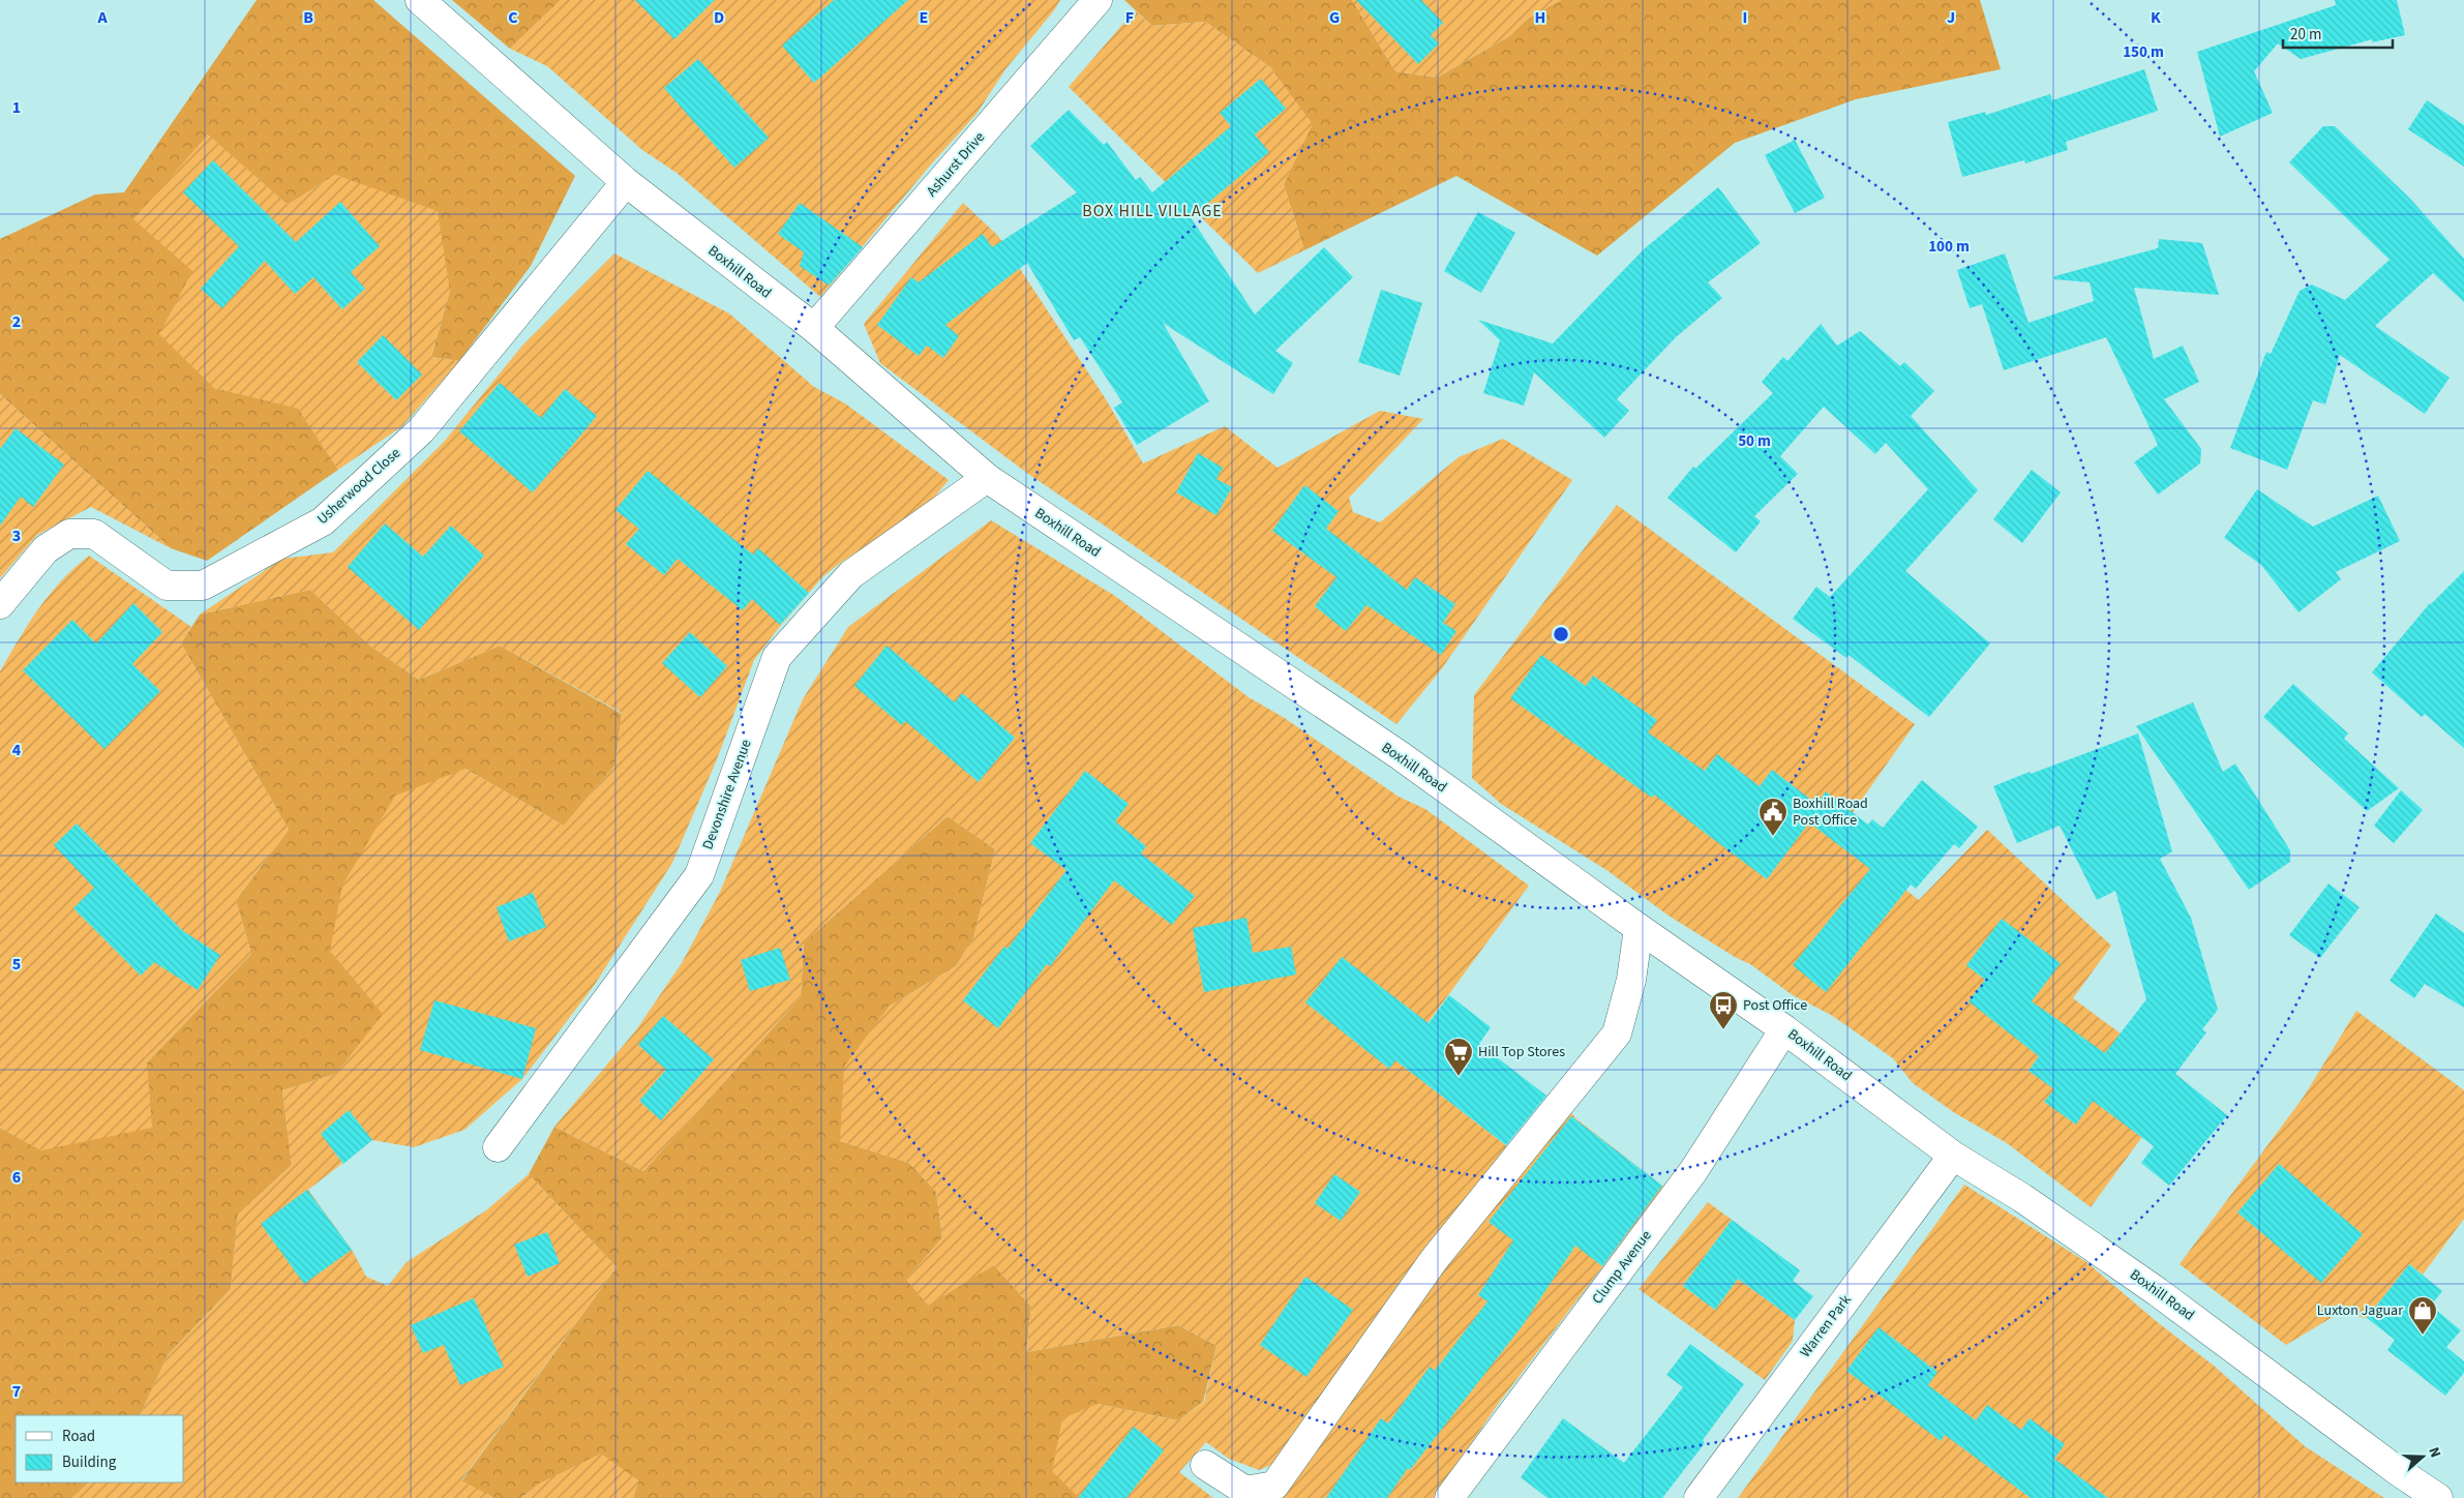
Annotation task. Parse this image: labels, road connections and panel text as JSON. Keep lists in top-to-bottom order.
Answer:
{
  "streets": {
    "street": [
      "Ashurst Drive",
      "Boxhill Road",
      "Usherwood Close",
      "Devonshire Avenue",
      "Clump Avenue",
      "Warren Park"
    ]
  },
  "crossings": [
    ["Ashurst Drive", "Boxhill Road"],
    ["Boxhill Road", "Usherwood Close"],
    ["Boxhill Road", "Devonshire Avenue"],
    ["Boxhill Road", "Clump Avenue"],
    ["Boxhill Road", "Warren Park"]
  ],
  "districts": ["BOX HILL VILLAGE"],
  "places": {
    "public building": ["Boxhill Road Post Office"],
    "bus stop": ["Post Office"],
    "supermarket": ["Hill Top Stores"],
    "shop": ["Luxton Jaguar"]
  },
  "legend": ["Road", "Building"],
  "scale_bar": "20 m",
  "north": "right",
  "grid": {
    "columns": [
      "A",
      "B",
      "C",
      "D",
      "E",
      "F",
      "G",
      "H",
      "I",
      "J",
      "K"
    ],
    "rows": [
      "1",
      "2",
      "3",
      "4",
      "5",
      "6",
      "7"
    ]
  },
  "rings": ["150 m", "100 m", "50 m"]
}
